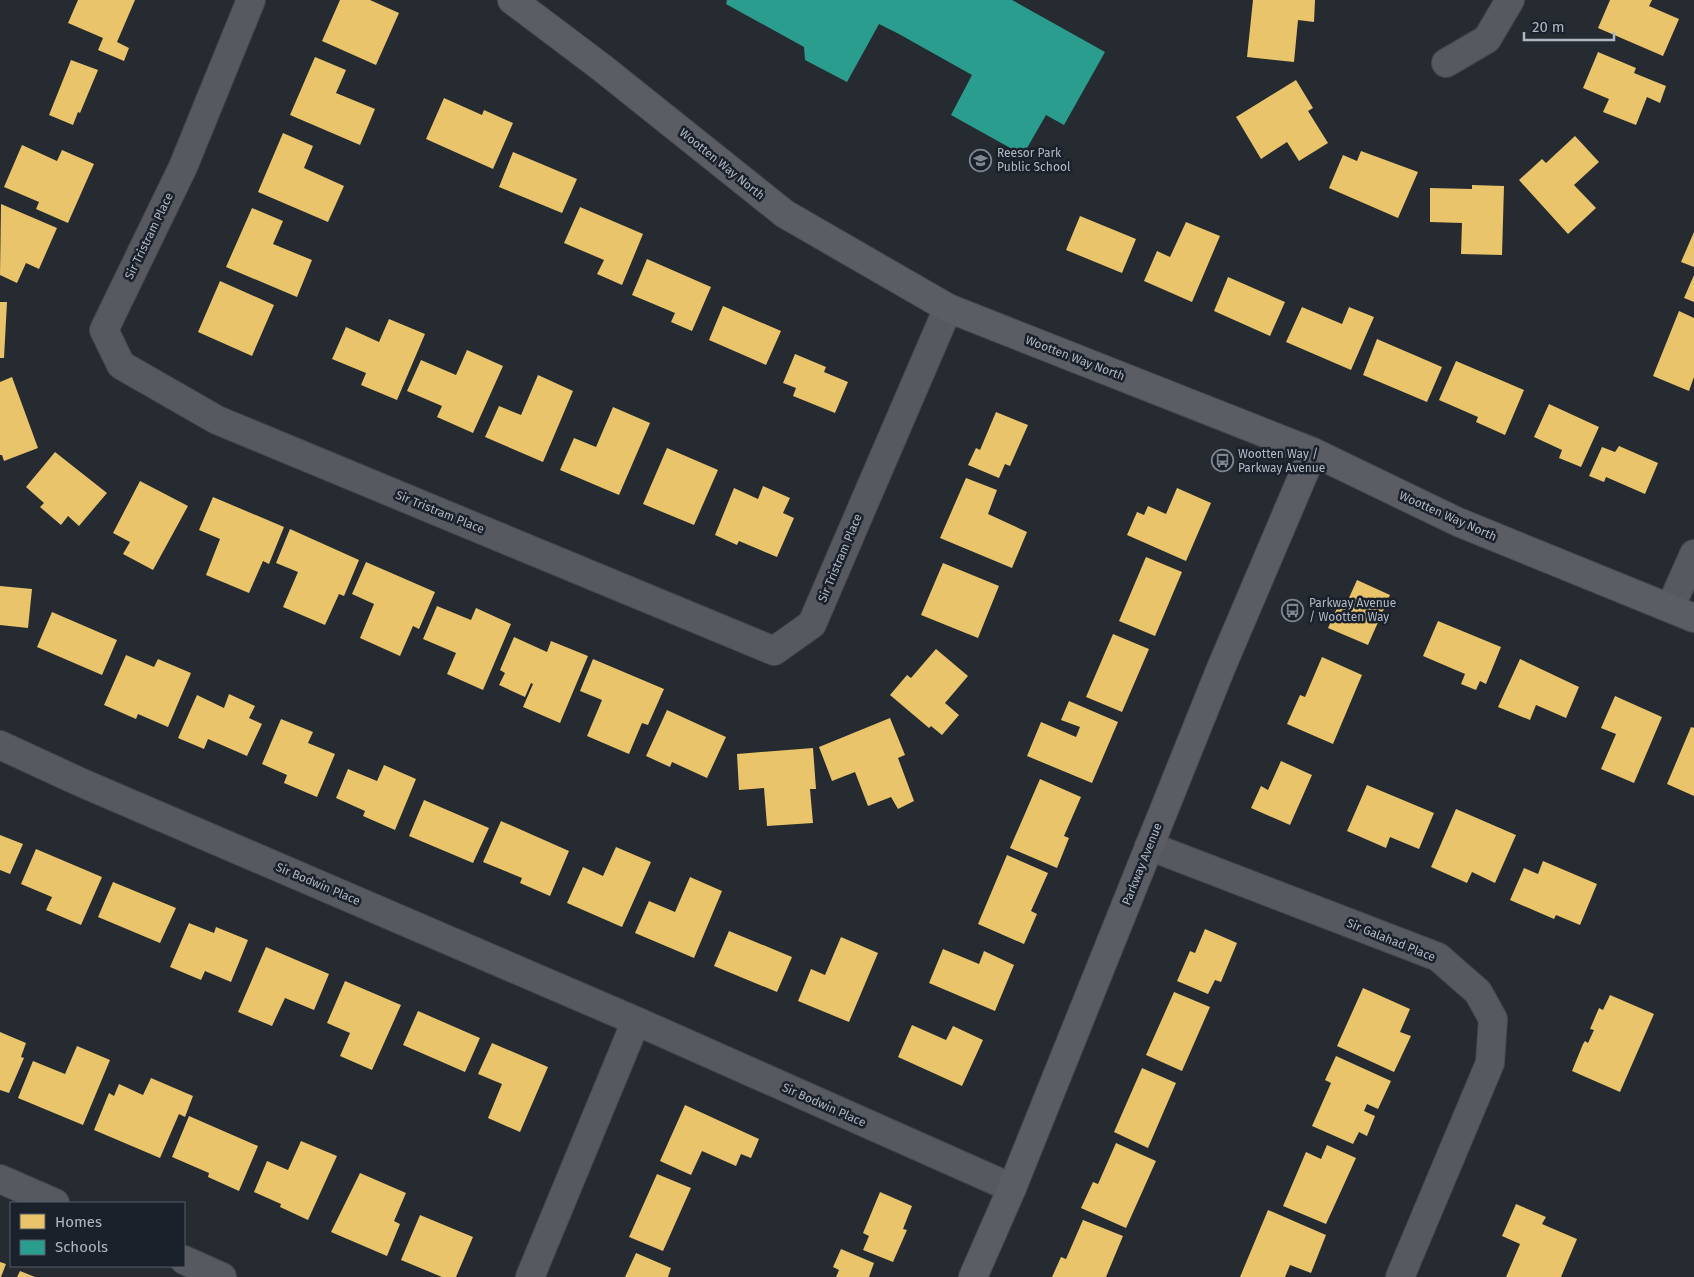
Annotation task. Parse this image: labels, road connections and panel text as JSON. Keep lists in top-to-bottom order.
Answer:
{
  "streets": {
    "street": [
      "Wootten Way North",
      "Sir Tristram Place",
      "Parkway Avenue",
      "Sir Bodwin Place",
      "Sir Galahad Place"
    ]
  },
  "crossings": [
    ["Wootten Way North", "Sir Tristram Place"],
    ["Wootten Way North", "Parkway Avenue"],
    ["Parkway Avenue", "Sir Bodwin Place"],
    ["Parkway Avenue", "Sir Galahad Place"]
  ],
  "places": {
    "school or university": ["Reesor Park Public School"],
    "bus stop": ["Wootten Way / Parkway Avenue", "Parkway Avenue / Wootten Way"]
  },
  "legend": ["Homes", "Schools"],
  "scale_bar": "20 m"
}
